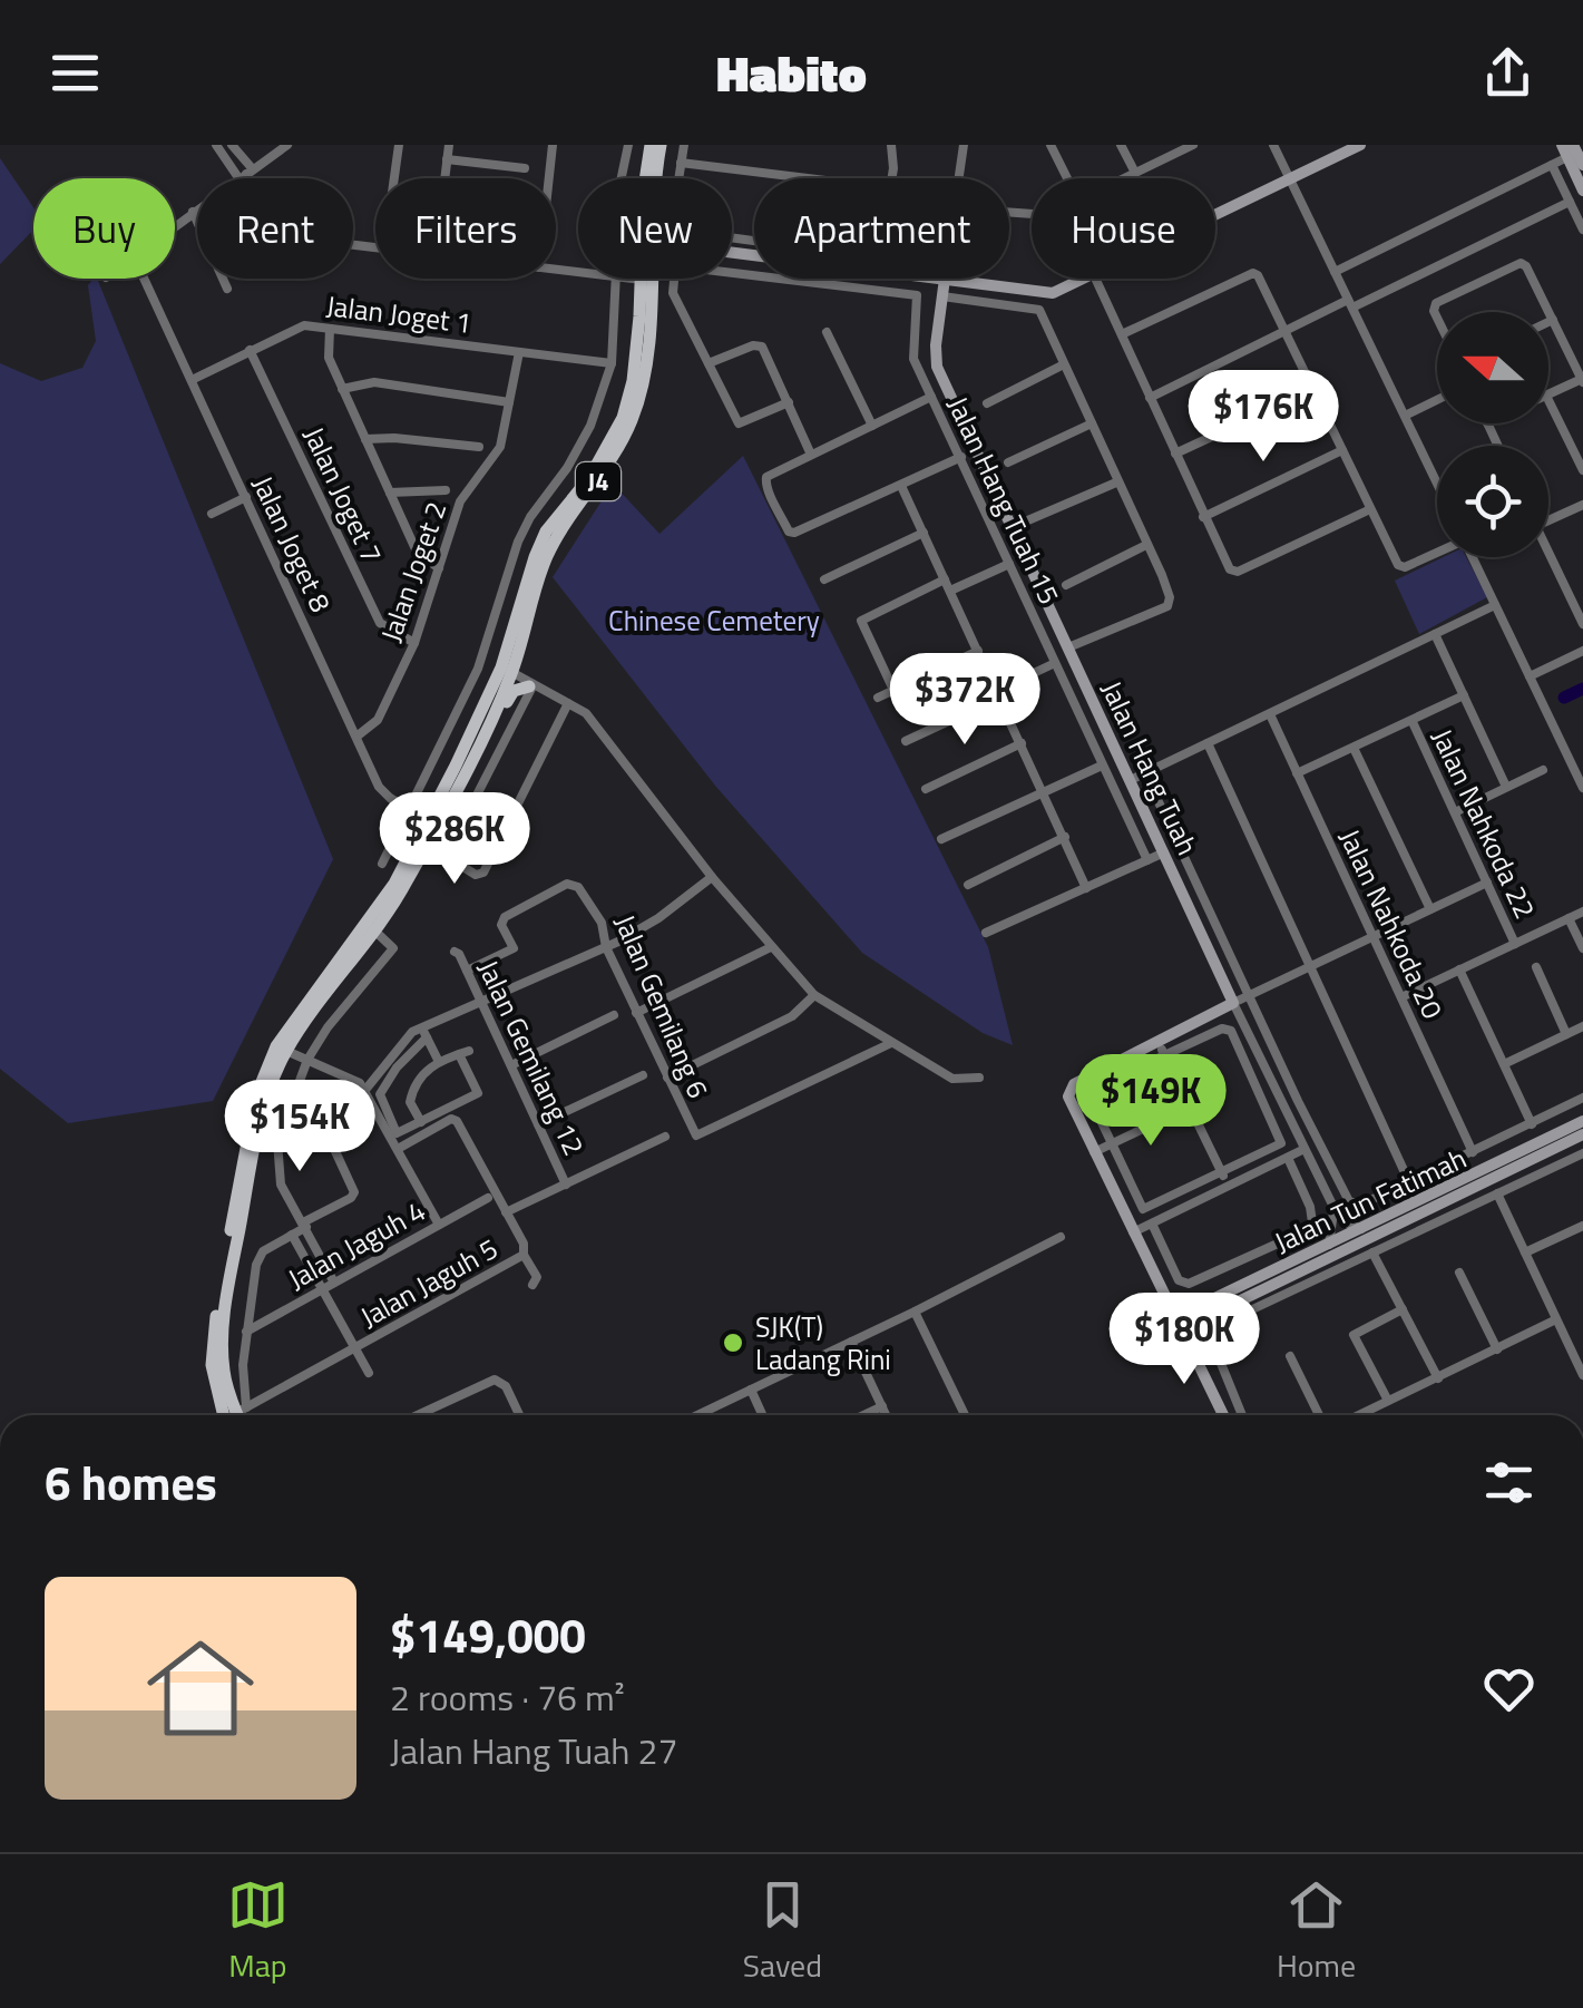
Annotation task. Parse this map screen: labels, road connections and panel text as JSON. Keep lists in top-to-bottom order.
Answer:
{
  "streets": {
    "main road": ["J4"],
    "street": [
      "Jalan Joget 1",
      "Jalan Joget 7",
      "Jalan Hang Tuah 15",
      "Jalan Joget 8",
      "Jalan Joget 2",
      "Jalan Hang Tuah",
      "Jalan Nahkoda 22",
      "Jalan Nahkoda 20",
      "Jalan Gemilang 6",
      "Jalan Gemilang 12",
      "Jalan Tun Fatimah",
      "Jalan Jaguh 4",
      "Jalan Jaguh 5"
    ]
  },
  "crossings": [
    ["Jalan Joget 1", "Jalan Joget 7"],
    ["Jalan Joget 1", "Jalan Joget 8"],
    ["Jalan Joget 1", "Jalan Joget 2"],
    ["J4", "Jalan Joget 8"],
    ["J4", "Jalan Jaguh 5"],
    ["Jalan Joget 7", "Jalan Joget 2"],
    ["Jalan Joget 8", "Jalan Joget 2"],
    ["Jalan Hang Tuah", "Jalan Tun Fatimah"],
    ["Jalan Gemilang 6", "Jalan Gemilang 12"]
  ],
  "parks": ["Chinese Cemetery"],
  "places": ["SJK(T) Ladang Rini"],
  "north": "left",
  "page": {
    "header": "Habito",
    "chip": [
      "Buy",
      "Rent",
      "Filters",
      "New",
      "Apartment",
      "House"
    ],
    "price": [
      "$176K",
      "$372K",
      "$286K",
      "$149K",
      "$154K",
      "$180K"
    ],
    "heading": "6 homes",
    "list": [
      {
        "name": "$149,000",
        "note": "2 rooms · 76 m² · Jalan Hang Tuah 27"
      }
    ],
    "tabs": ["Map", "Saved", "Home"]
  }
}
